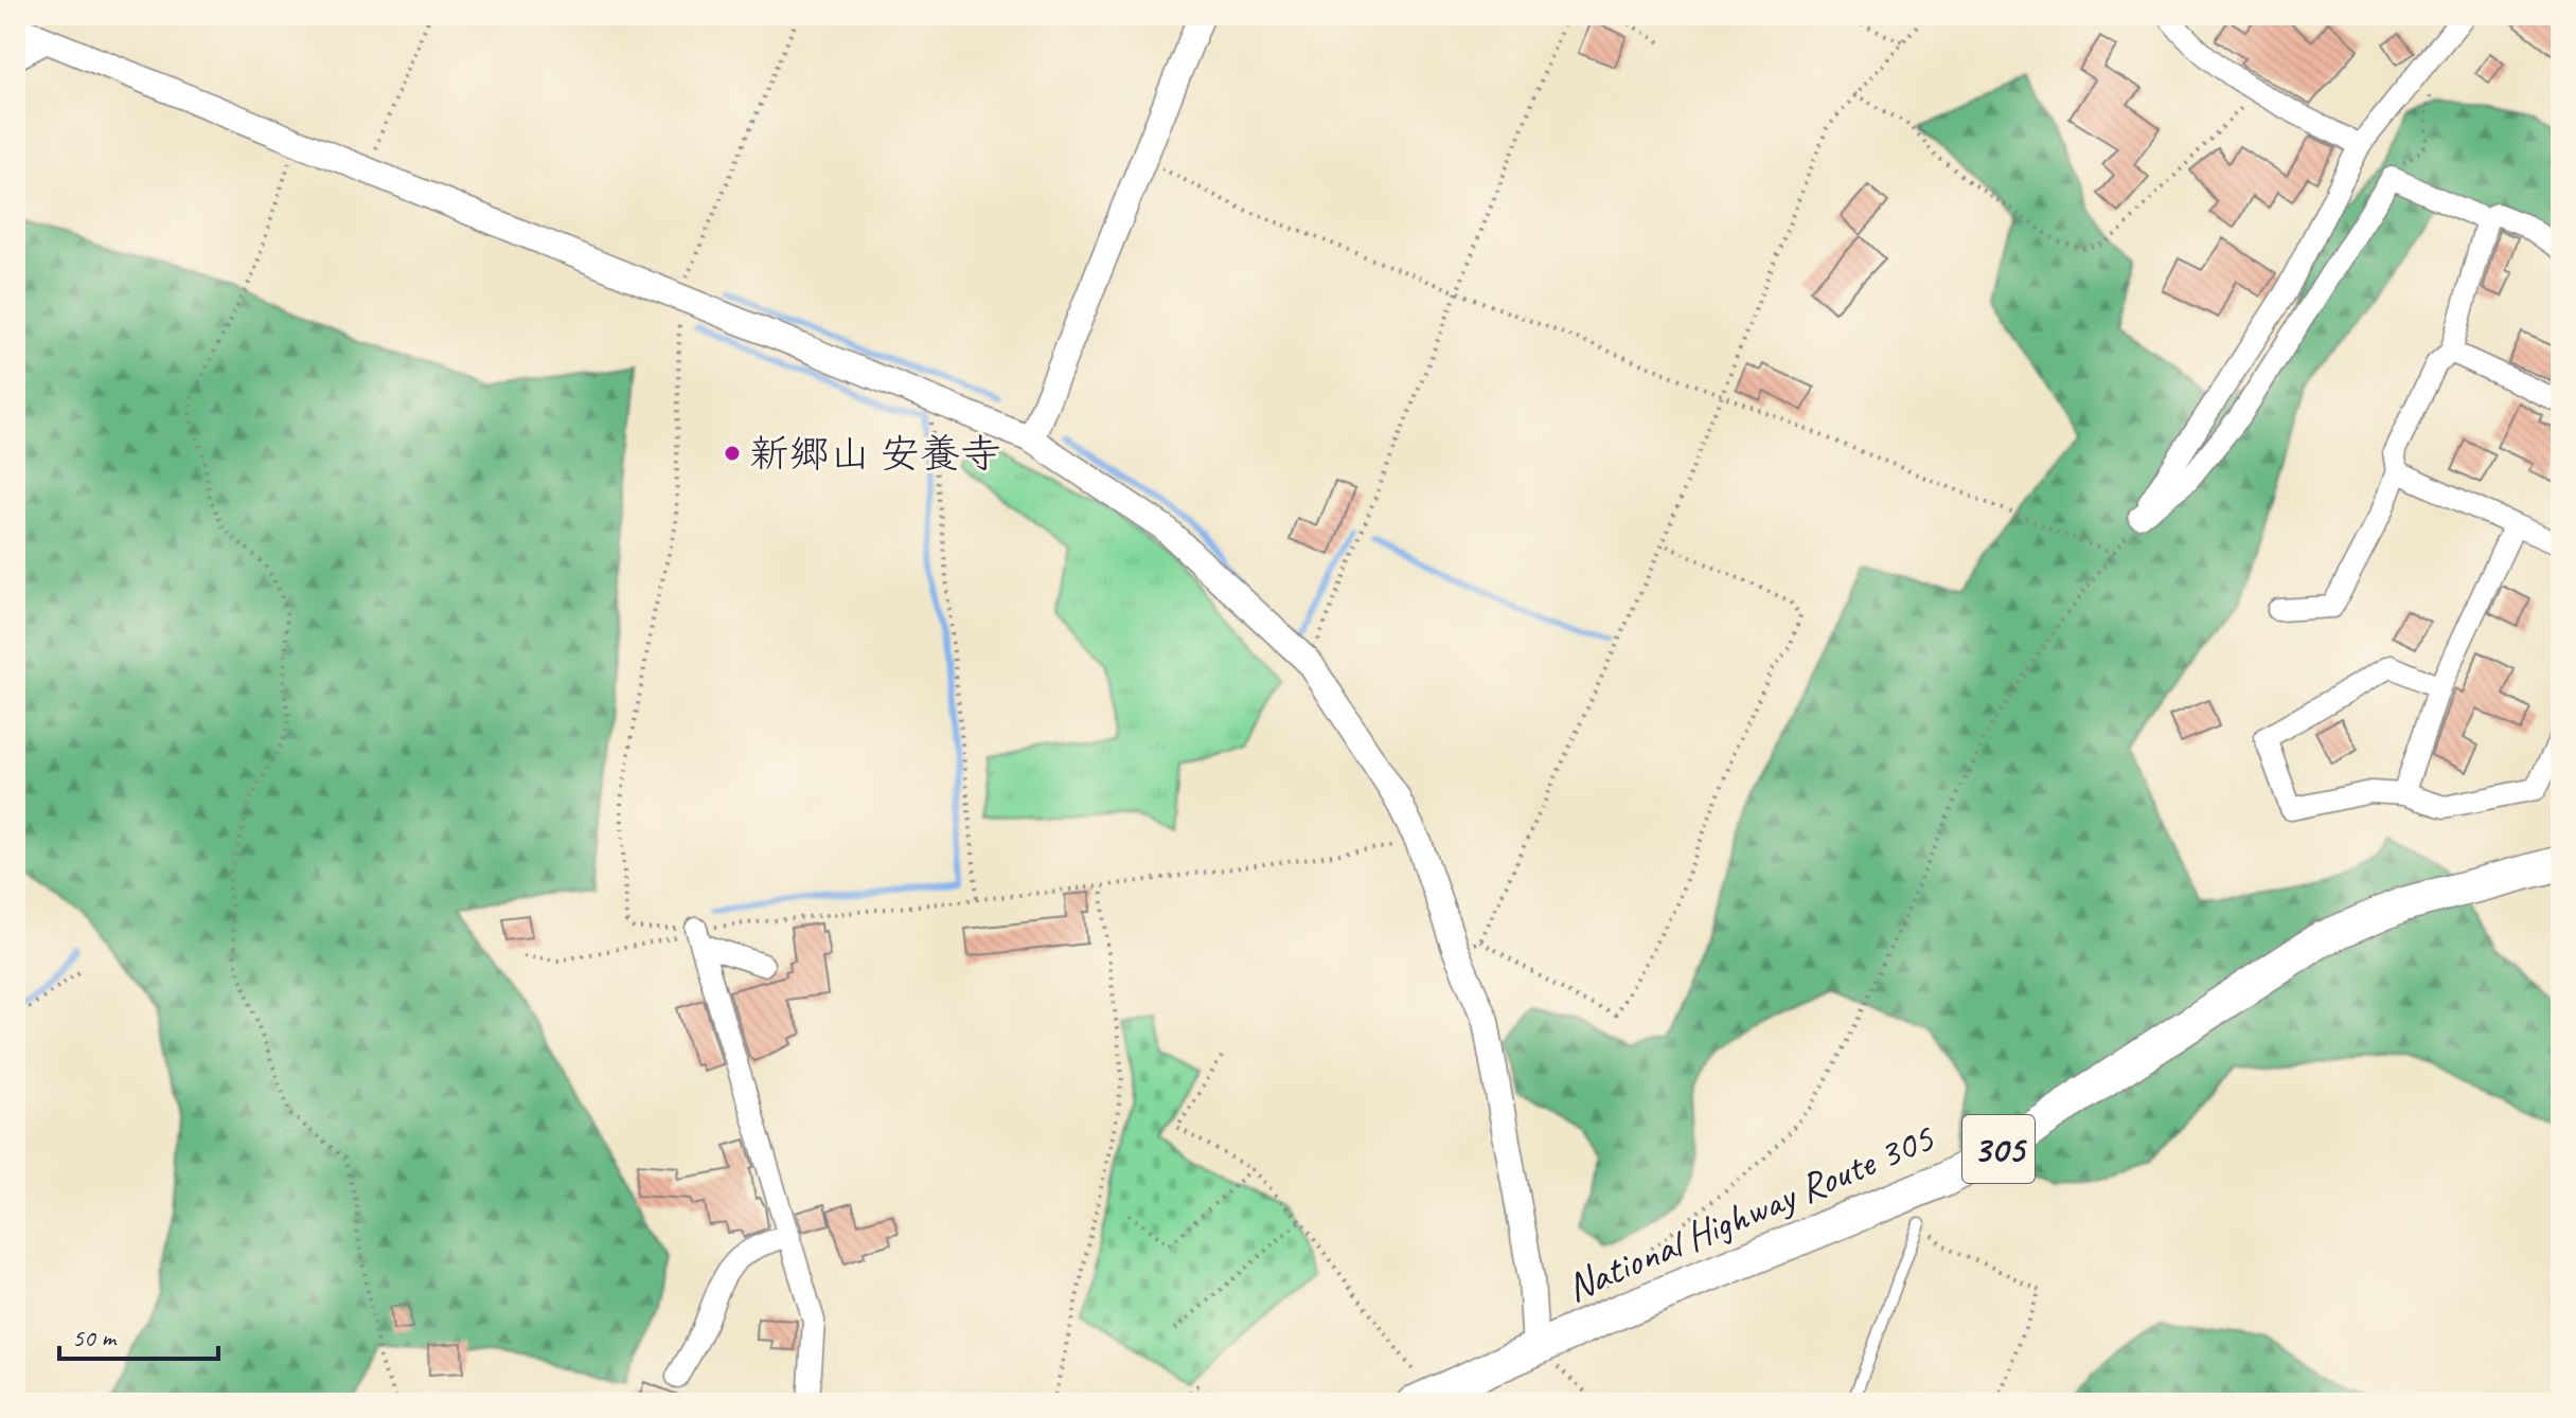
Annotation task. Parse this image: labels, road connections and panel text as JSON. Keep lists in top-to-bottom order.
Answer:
{
  "streets": {
    "highway": ["305", "National Highway Route 305"]
  },
  "places": ["新郷山 安養寺"],
  "scale_bar": "50 m"
}
